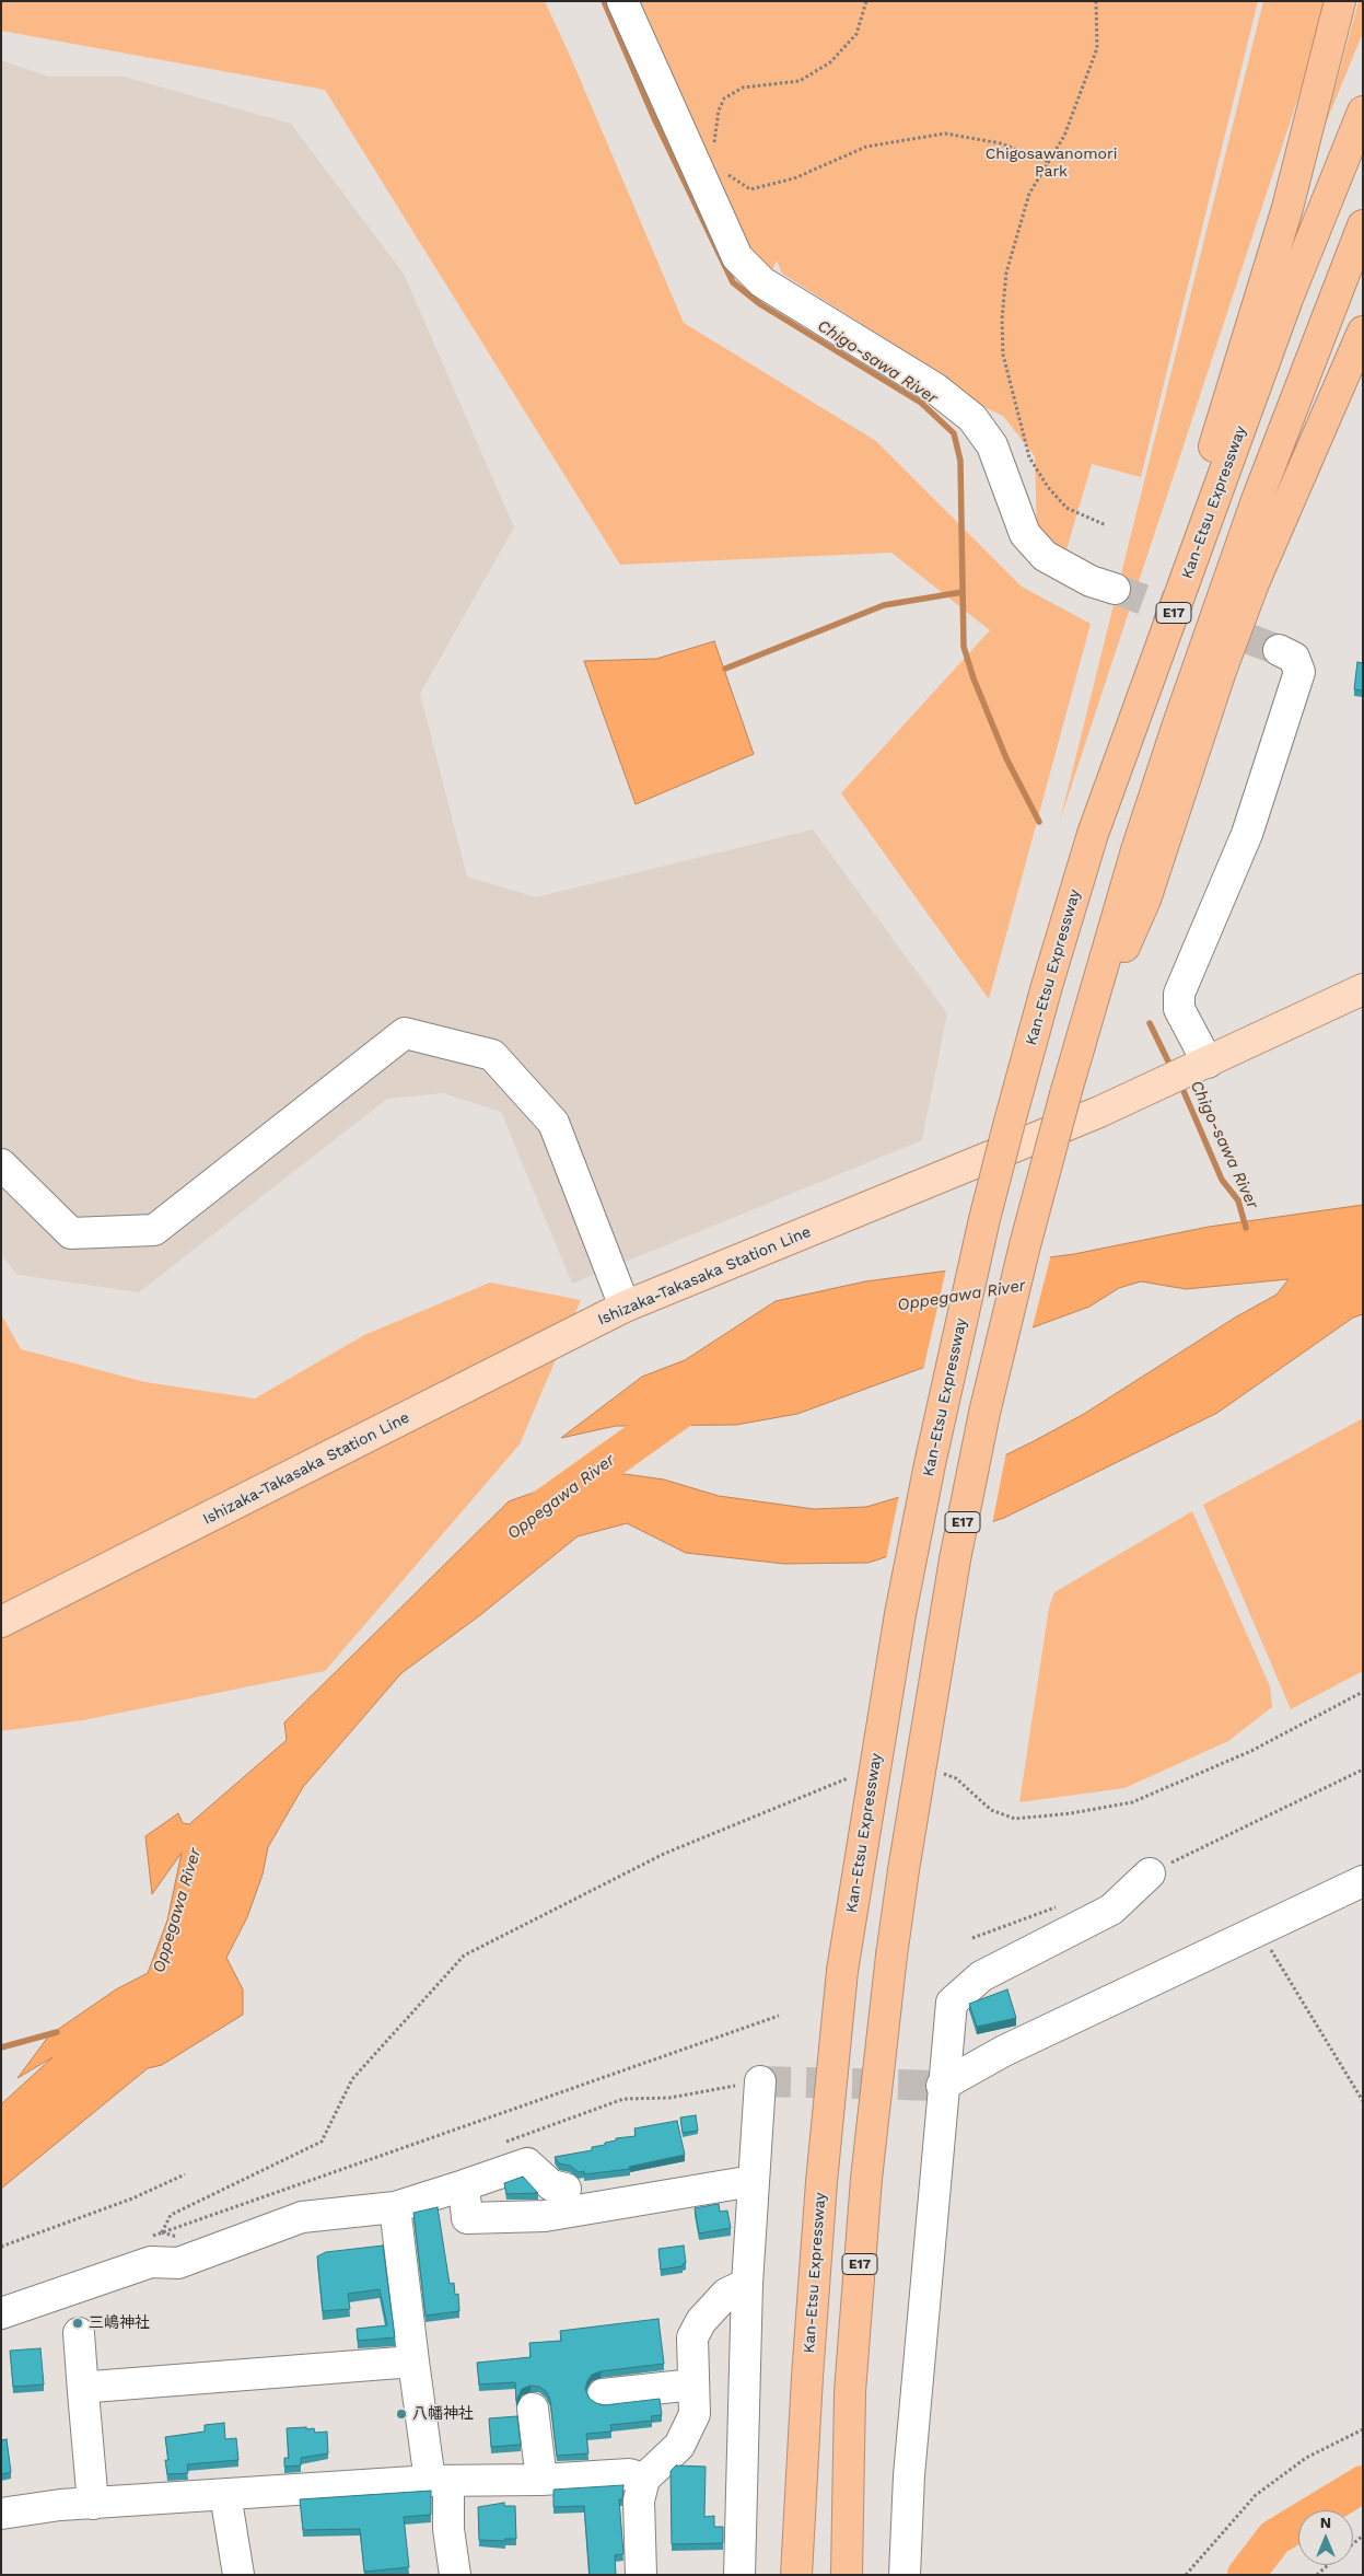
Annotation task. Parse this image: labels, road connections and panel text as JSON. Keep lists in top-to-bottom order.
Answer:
{
  "streets": {
    "highway": ["Kan-Etsu Expressway", "E17"],
    "main road": ["Ishizaka-Takasaka Station Line"]
  },
  "water": ["Chigo-sawa River", "Oppegawa River"],
  "parks": ["Chigosawanomori Park"],
  "places": ["三嶋神社", "八幡神社"],
  "north": "top"
}
